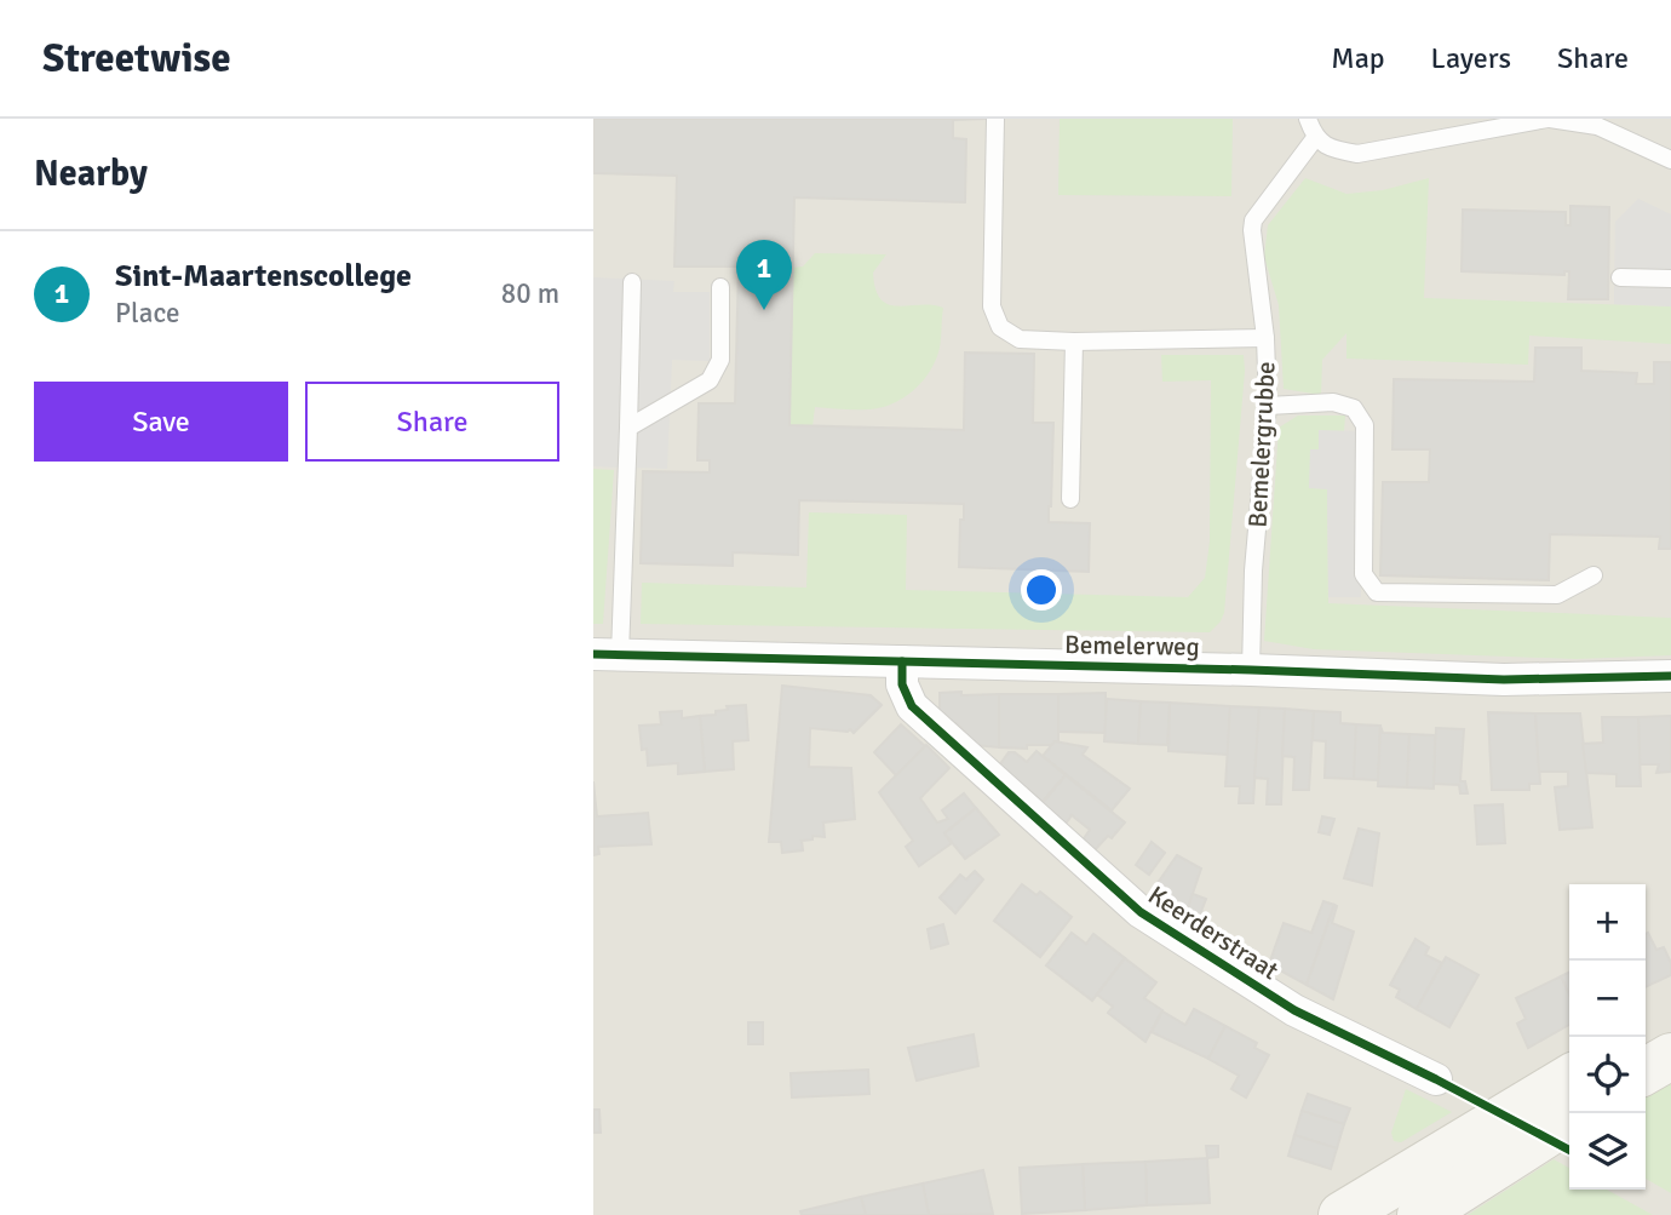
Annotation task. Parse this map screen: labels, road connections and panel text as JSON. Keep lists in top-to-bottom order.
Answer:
{
  "streets": {
    "street": ["Bemelerweg", "Keerderstraat"],
    "lane": ["Bemelergrubbe"]
  },
  "crossings": [
    ["Bemelergrubbe", "Bemelerweg"],
    ["Bemelerweg", "Keerderstraat"]
  ],
  "page": {
    "header": "Streetwise",
    "nav": ["Map", "Layers", "Share"],
    "heading": "Nearby",
    "list": [
      {
        "mark": "1",
        "name": "Sint-Maartenscollege",
        "note": "Place",
        "value": "80 m"
      }
    ],
    "pins": "1",
    "buttons": ["Save", "Share"],
    "map_buttons": ["+", "−"]
  }
}
